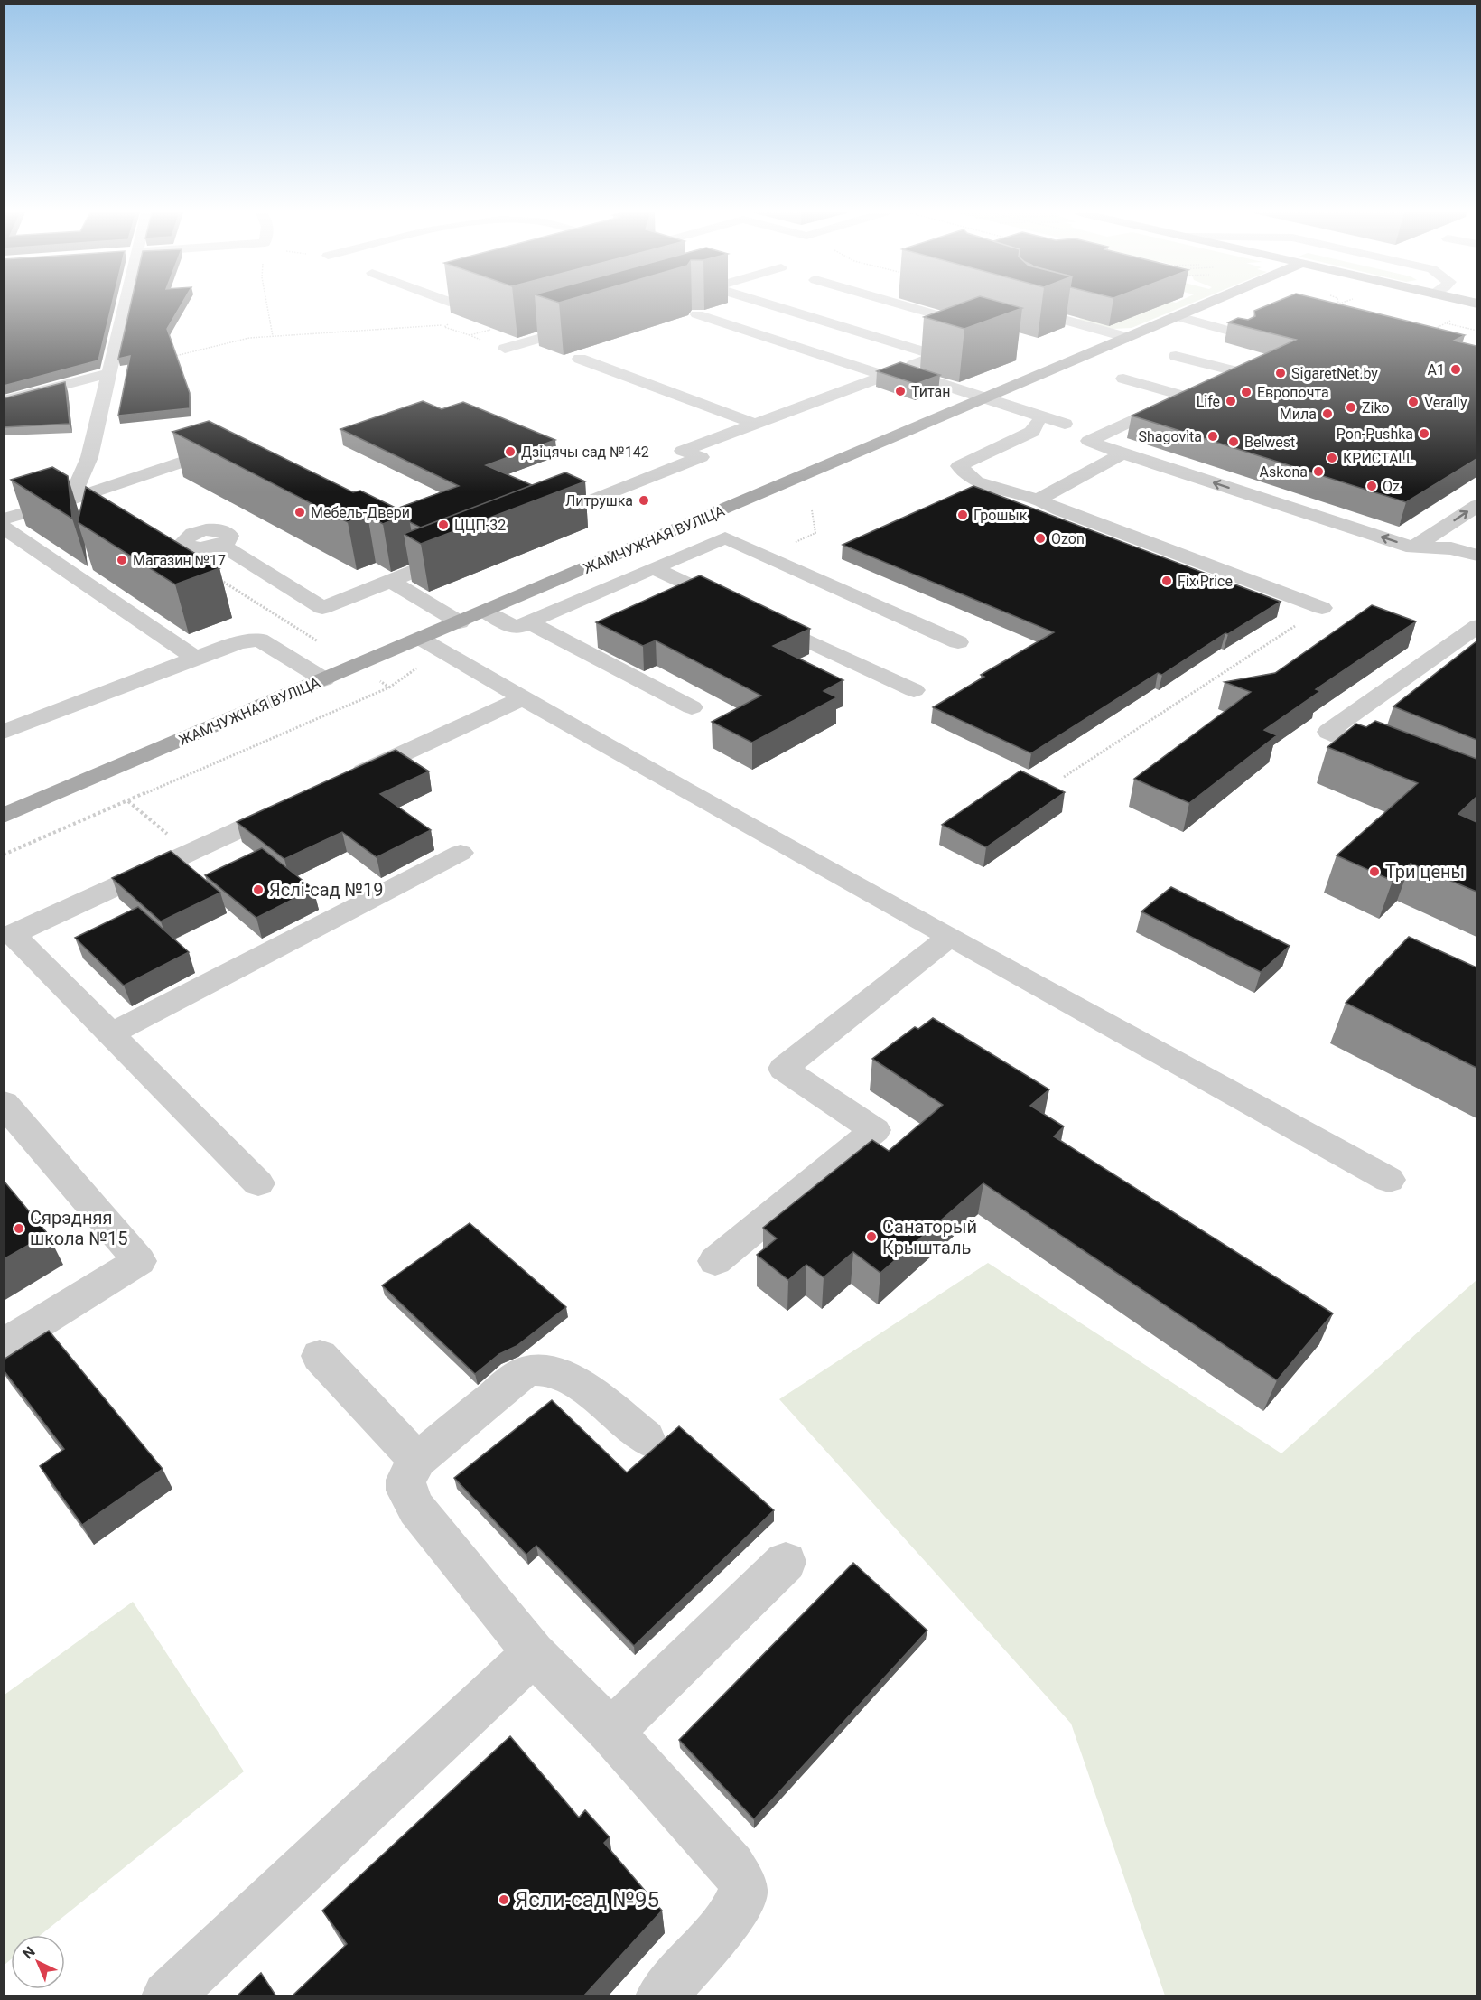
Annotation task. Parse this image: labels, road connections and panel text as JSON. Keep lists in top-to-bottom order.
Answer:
{
  "streets": {
    "main road": ["ЖАМЧУЖНАЯ ВУЛІЦА"]
  },
  "places": [
    "A1",
    "SigaretNet.by",
    "Титан",
    "Европочта",
    "Life",
    "Verally",
    "Ziko",
    "Мила",
    "Pon-Pushka",
    "Shagovita",
    "Belwest",
    "Дзіцячы сад №142",
    "КРИСТАLL",
    "Askona",
    "Oz",
    "Литрушка",
    "Мебель-Двери",
    "Грошык",
    "ЦЦП-32",
    "Ozon",
    "Магазин №17",
    "Fix Price",
    "Три цены",
    "Яслі-сад №19",
    "Сярэдняя школа №15",
    "Санаторый Крышталь",
    "Ясли-сад №95"
  ],
  "north": "top left"
}
